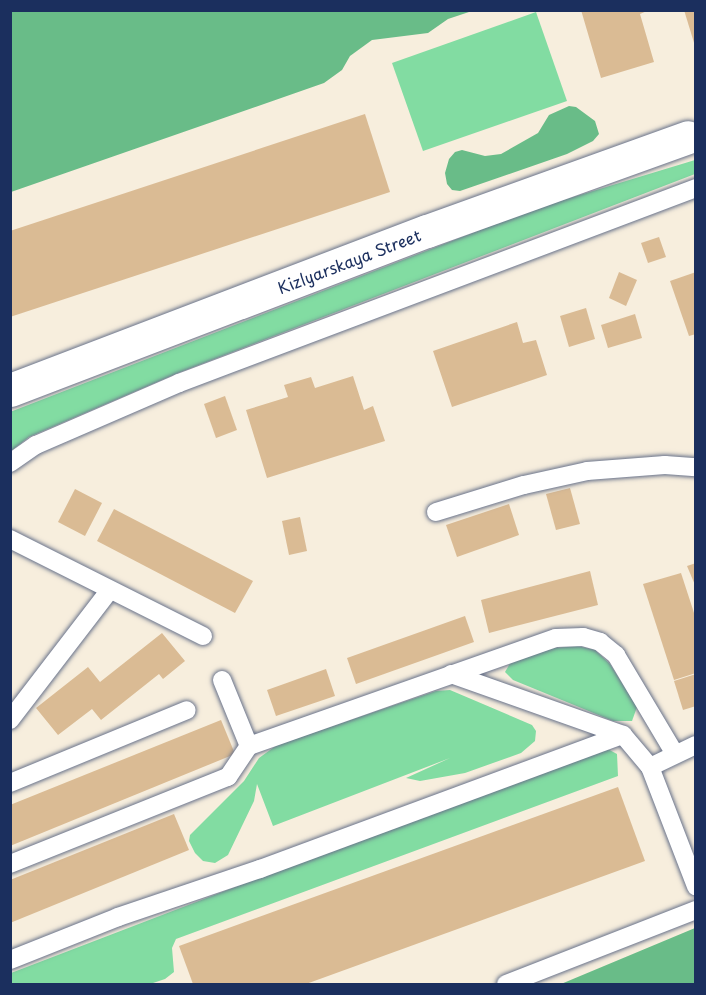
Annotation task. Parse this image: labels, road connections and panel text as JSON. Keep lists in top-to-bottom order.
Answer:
{
  "streets": {
    "street": ["Kizlyarskaya Street"]
  }
}
